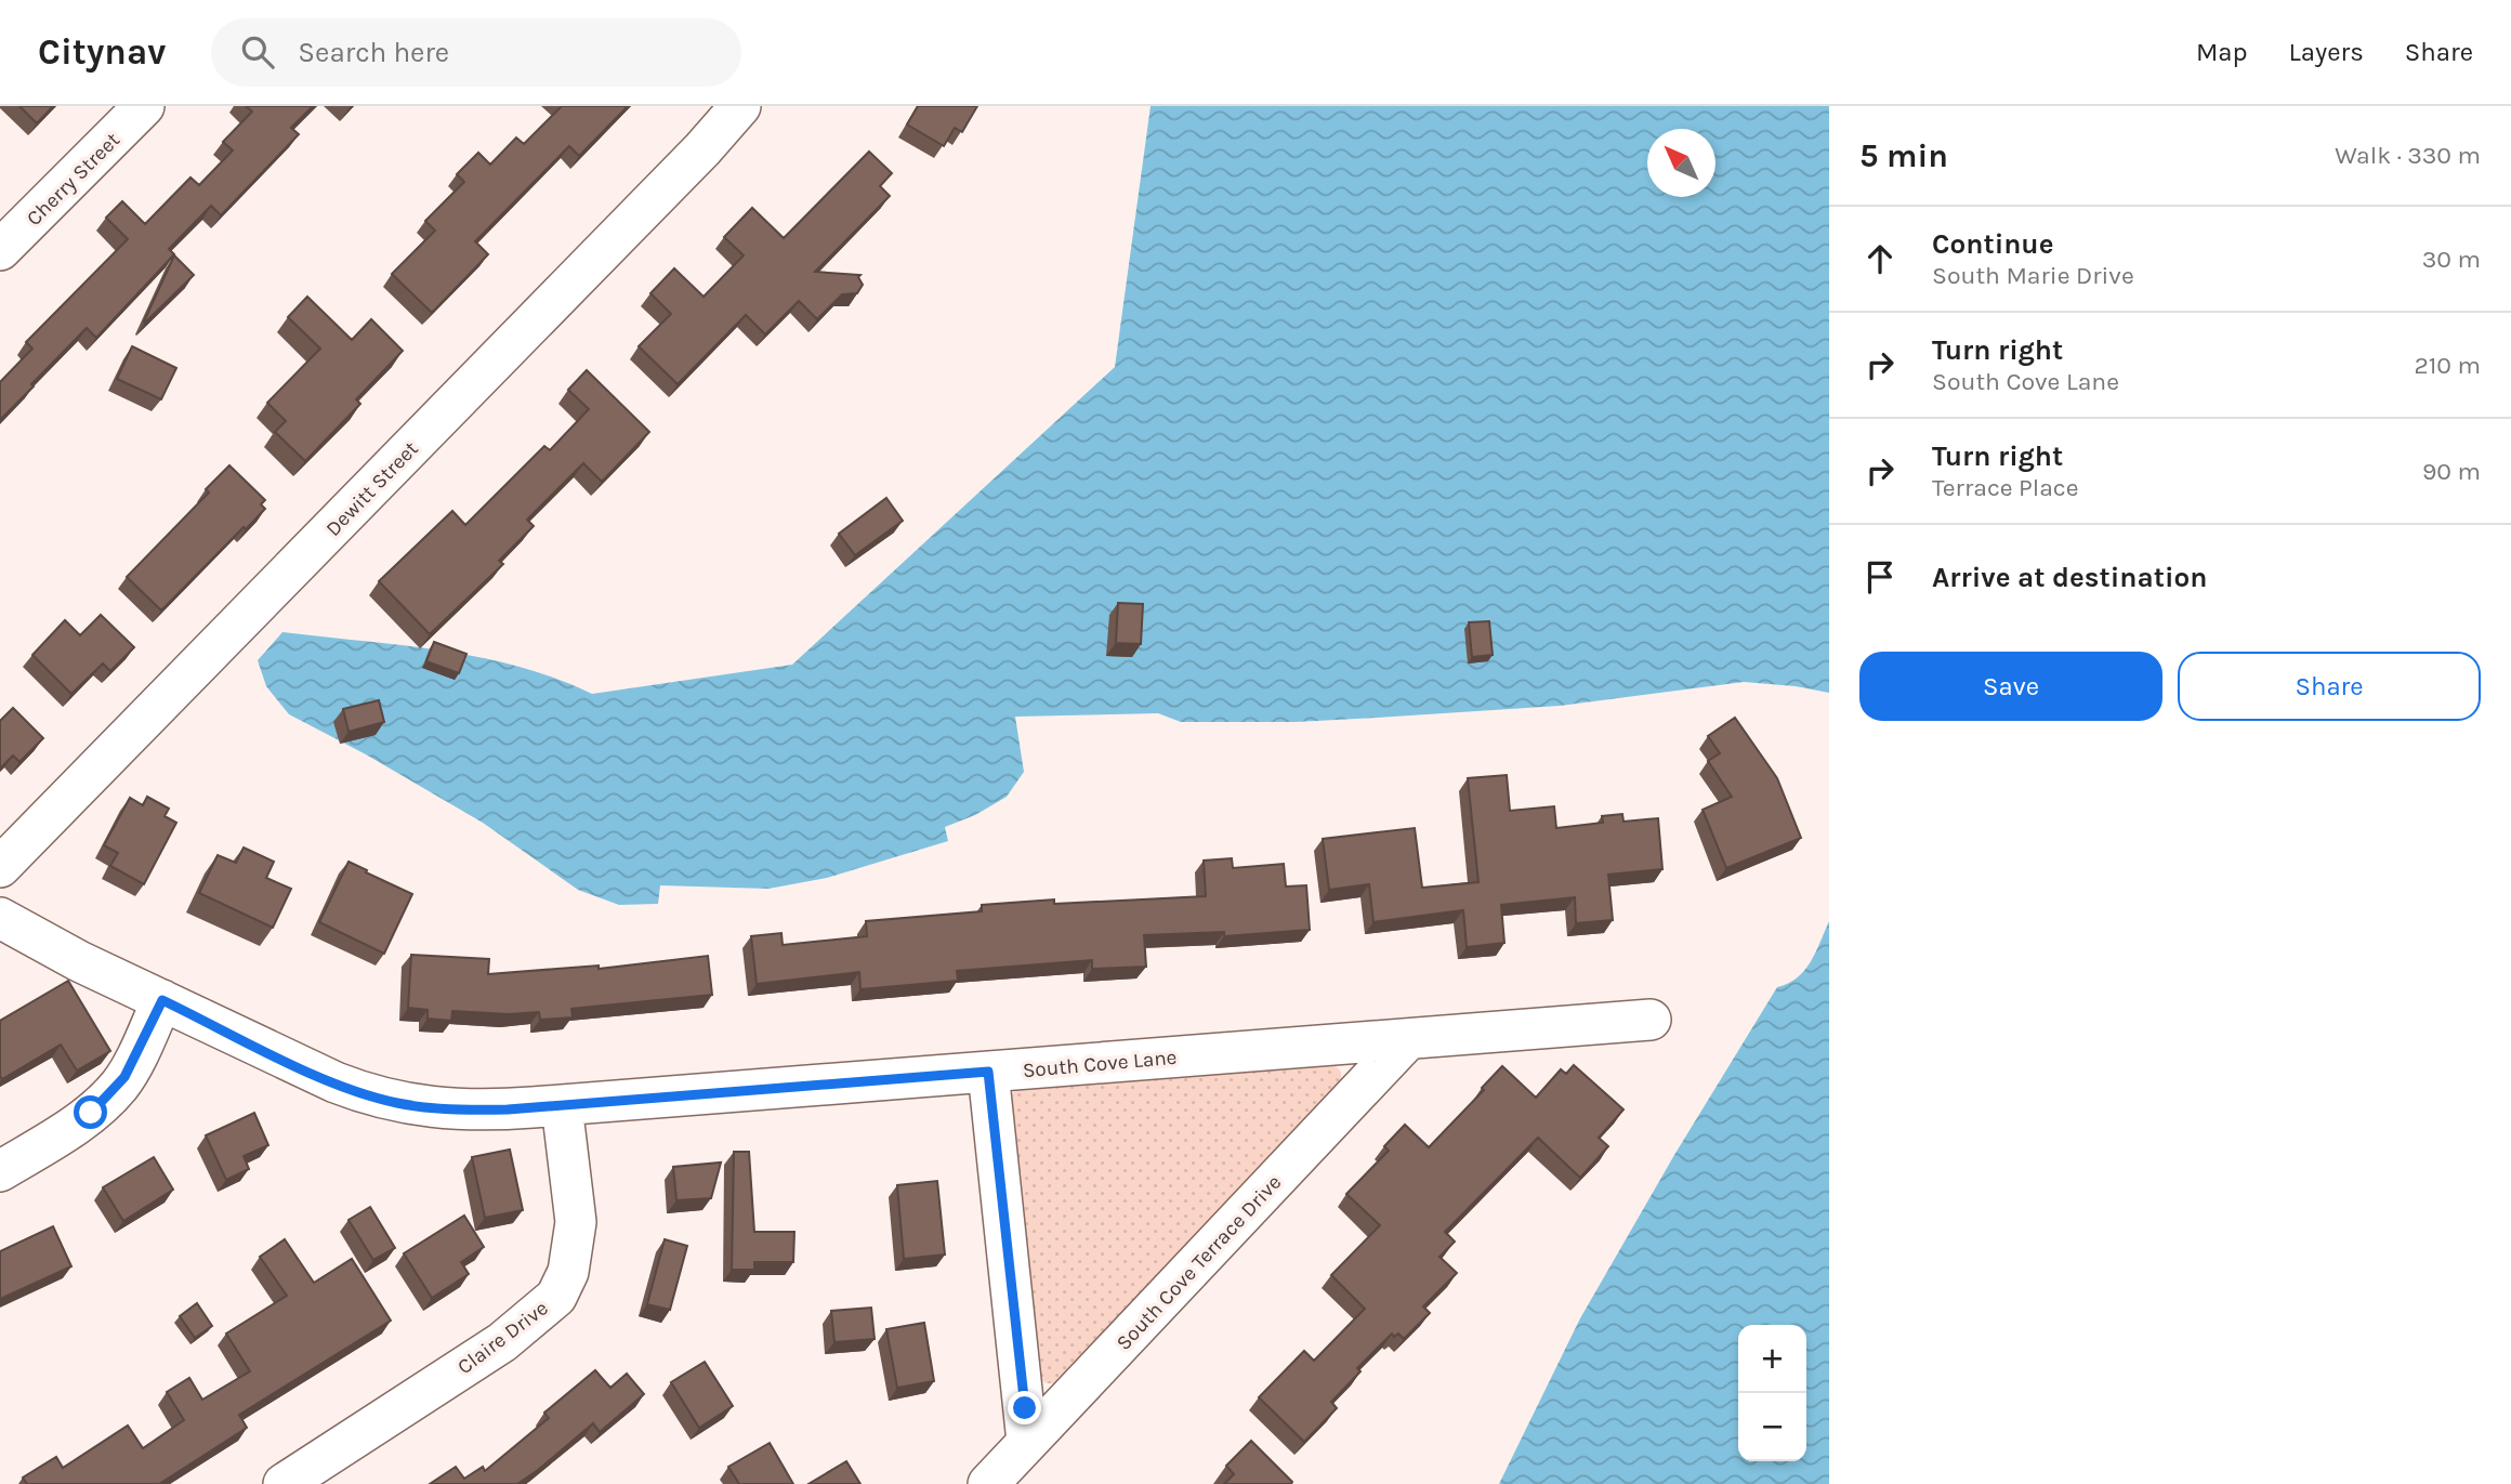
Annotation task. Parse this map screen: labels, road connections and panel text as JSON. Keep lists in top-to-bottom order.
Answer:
{
  "streets": {
    "street": [
      "Cherry Street",
      "Dewitt Street",
      "South Cove Lane",
      "South Cove Terrace Drive",
      "Claire Drive"
    ]
  },
  "crossings": [
    ["South Cove Lane", "South Cove Terrace Drive"],
    ["South Cove Lane", "Claire Drive"]
  ],
  "north": "top left",
  "page": {
    "header": "Citynav",
    "search": "Search here",
    "nav": ["Map", "Layers", "Share"],
    "heading": ["5 min", "Walk · 330 m"],
    "list": [
      ["Continue", "South Marie Drive", "30 m"],
      ["Turn right", "South Cove Lane", "210 m"],
      ["Turn right", "Terrace Place", "90 m"],
      "Arrive at destination"
    ],
    "buttons": ["Save", "Share"],
    "map_buttons": ["+", "−"]
  }
}
